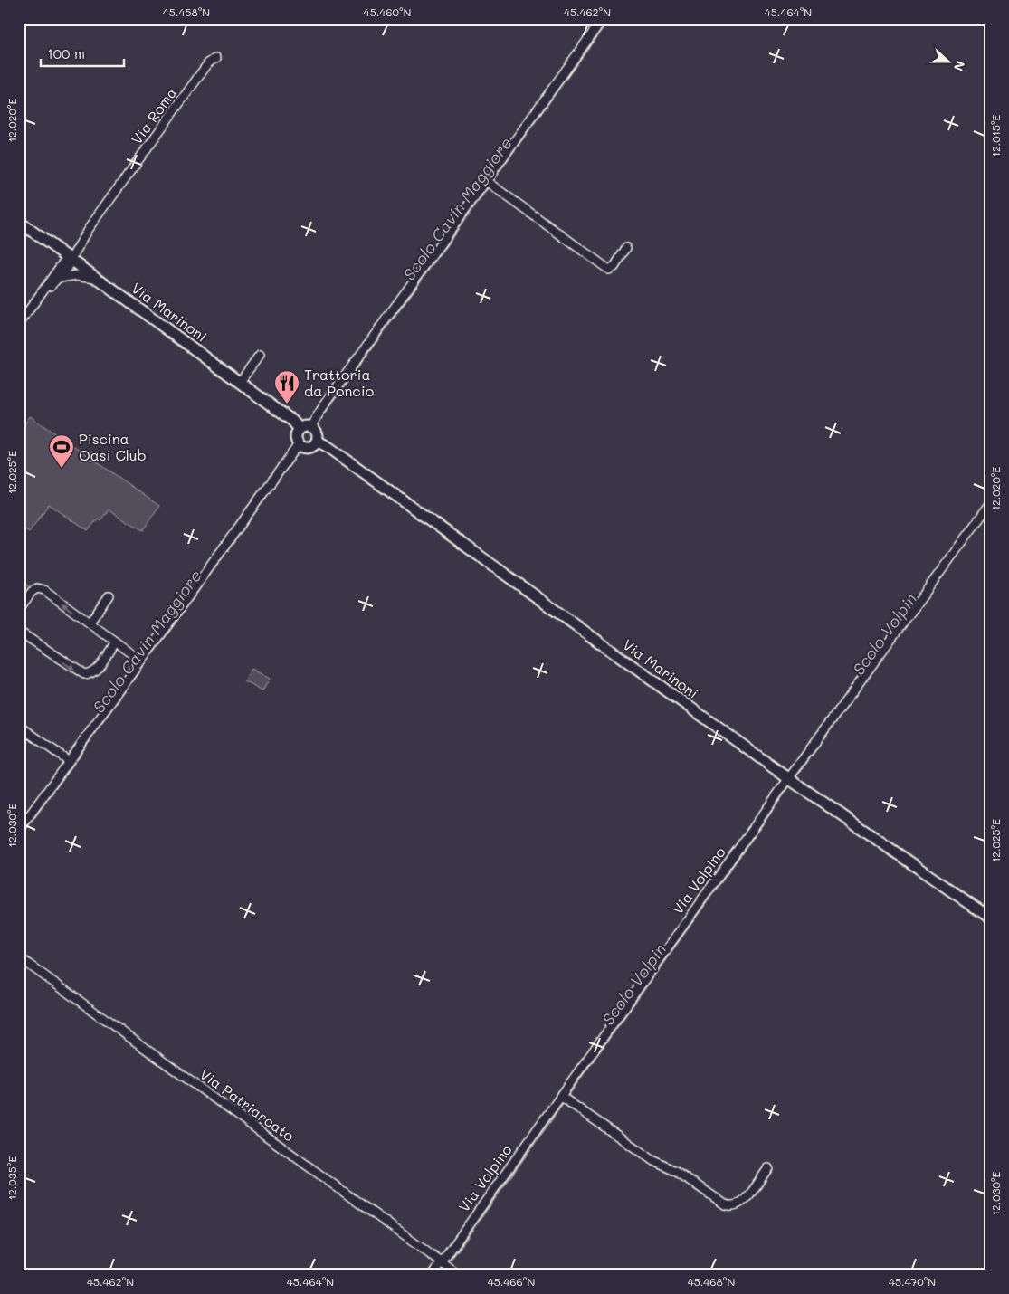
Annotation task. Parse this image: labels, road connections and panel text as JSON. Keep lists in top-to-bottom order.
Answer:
{
  "streets": {
    "main road": ["Via Marinoni"],
    "street": ["Via Roma", "Via Volpino", "Via Patriarcato"]
  },
  "crossings": [
    ["Via Roma", "Via Marinoni"],
    ["Via Marinoni", "Via Volpino"],
    ["Via Volpino", "Via Patriarcato"]
  ],
  "water": ["Scolo Cavin Maggiore", "Scolo Volpin"],
  "places": {
    "restaurant": ["Trattoria da Poncio"],
    "sports": ["Piscina Oasi Club"]
  },
  "scale_bar": "100 m",
  "north": "right",
  "coordinates": [
    "45.458°N",
    "45.460°N",
    "45.462°N",
    "45.464°N",
    "12.020°E",
    "12.015°E",
    "12.025°E",
    "12.030°E",
    "12.035°E",
    "45.466°N",
    "45.468°N",
    "45.470°N"
  ]
}
